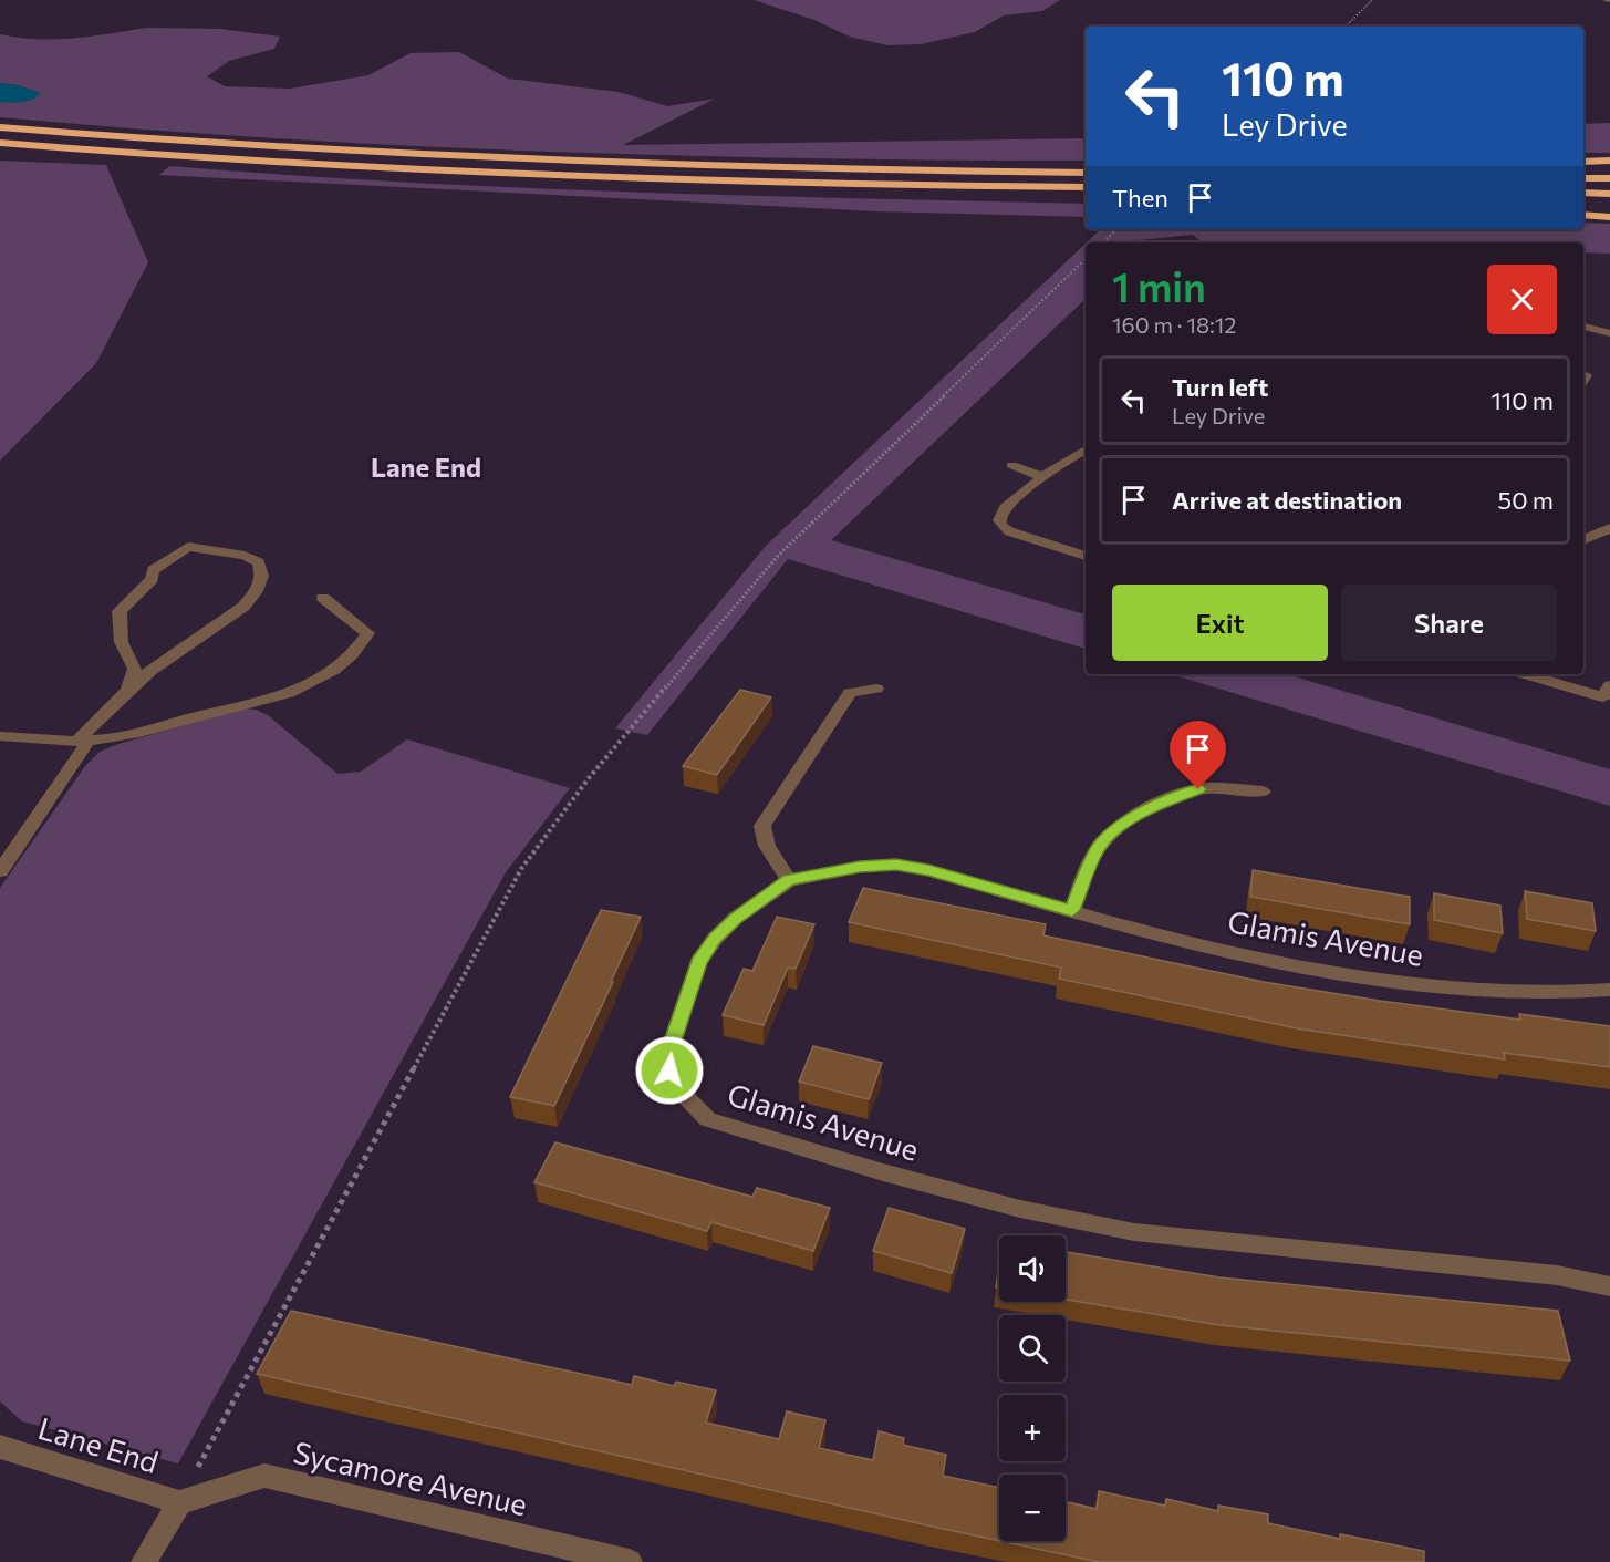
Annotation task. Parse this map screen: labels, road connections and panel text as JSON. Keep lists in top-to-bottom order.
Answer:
{
  "streets": {
    "street": ["Glamis Avenue", "Lane End", "Sycamore Avenue"]
  },
  "crossings": [
    ["Lane End", "Sycamore Avenue"]
  ],
  "districts": ["Lane End"],
  "page": {
    "turn": ["110 m", "Ley Drive"],
    "then": "Then",
    "heading": ["1 min", "160 m · 18:12"],
    "list": [
      {
        "name": "Turn left",
        "note": "Ley Drive",
        "value": "110 m"
      },
      {
        "name": "Arrive at destination",
        "value": "50 m"
      }
    ],
    "buttons": ["Exit", "Share"],
    "map_buttons": ["+", "−"]
  }
}
